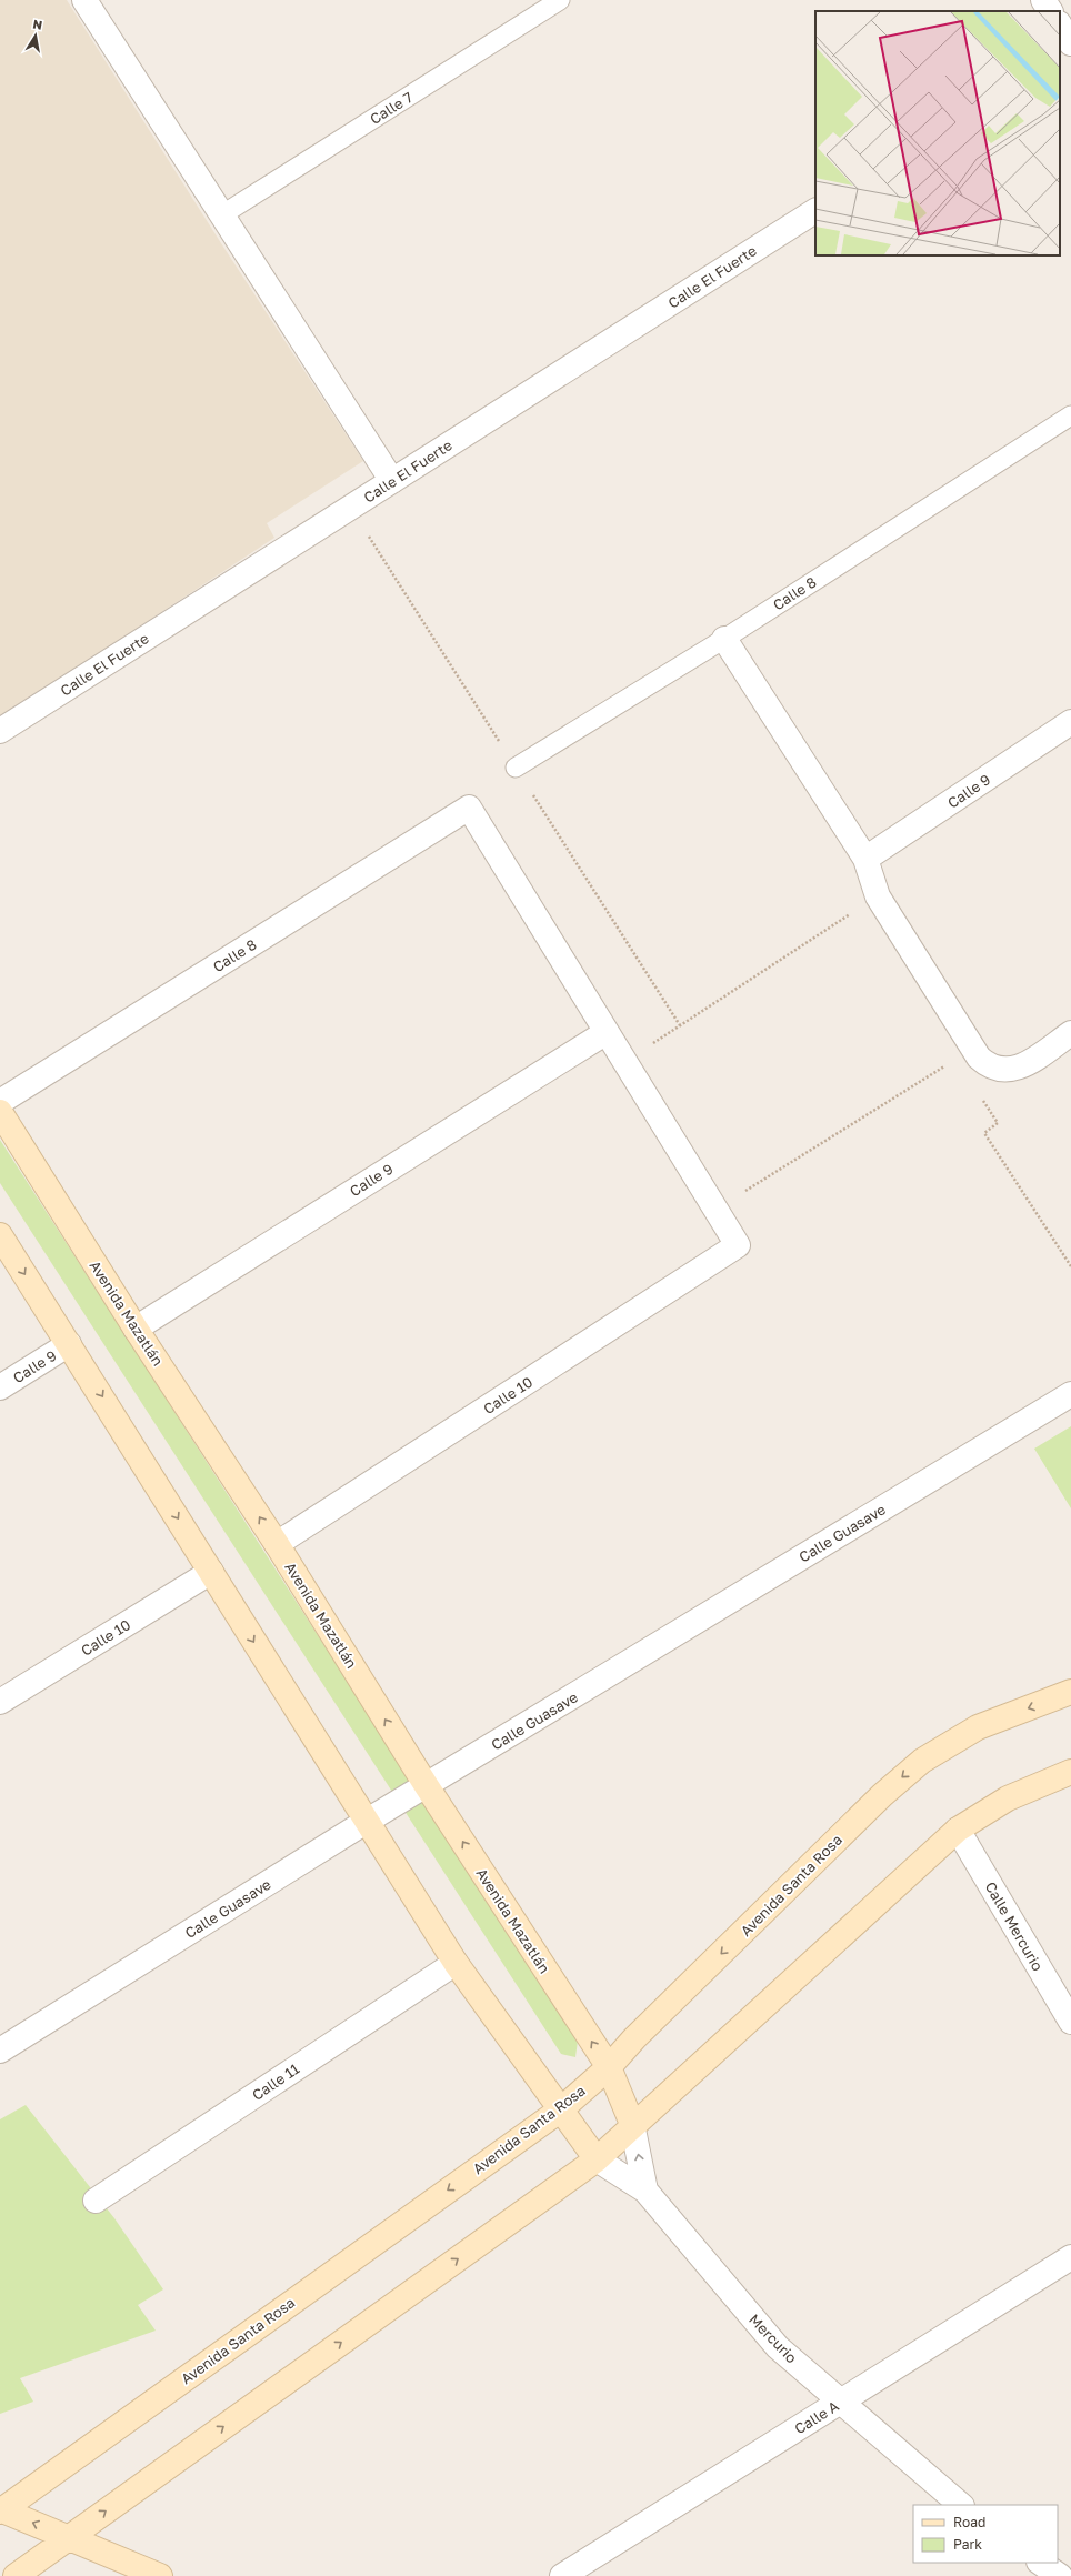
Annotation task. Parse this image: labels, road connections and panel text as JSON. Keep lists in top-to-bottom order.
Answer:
{
  "streets": {
    "main road": ["Avenida Mazatlán", "Avenida Santa Rosa"],
    "street": [
      "Calle El Fuerte",
      "Calle 8",
      "Calle 9",
      "Calle 10",
      "Calle Guasave",
      "Calle Mercurio",
      "Calle 11",
      "Mercurio",
      "Calle A"
    ],
    "lane": ["Calle 7"]
  },
  "crossings": [
    ["Calle 8", "Calle 9"],
    ["Calle 9", "Avenida Mazatlán"],
    ["Avenida Mazatlán", "Calle 10"],
    ["Avenida Mazatlán", "Calle Guasave"],
    ["Avenida Mazatlán", "Avenida Santa Rosa"],
    ["Mercurio", "Calle A"]
  ],
  "legend": ["Road", "Park"],
  "north": "top"
}
